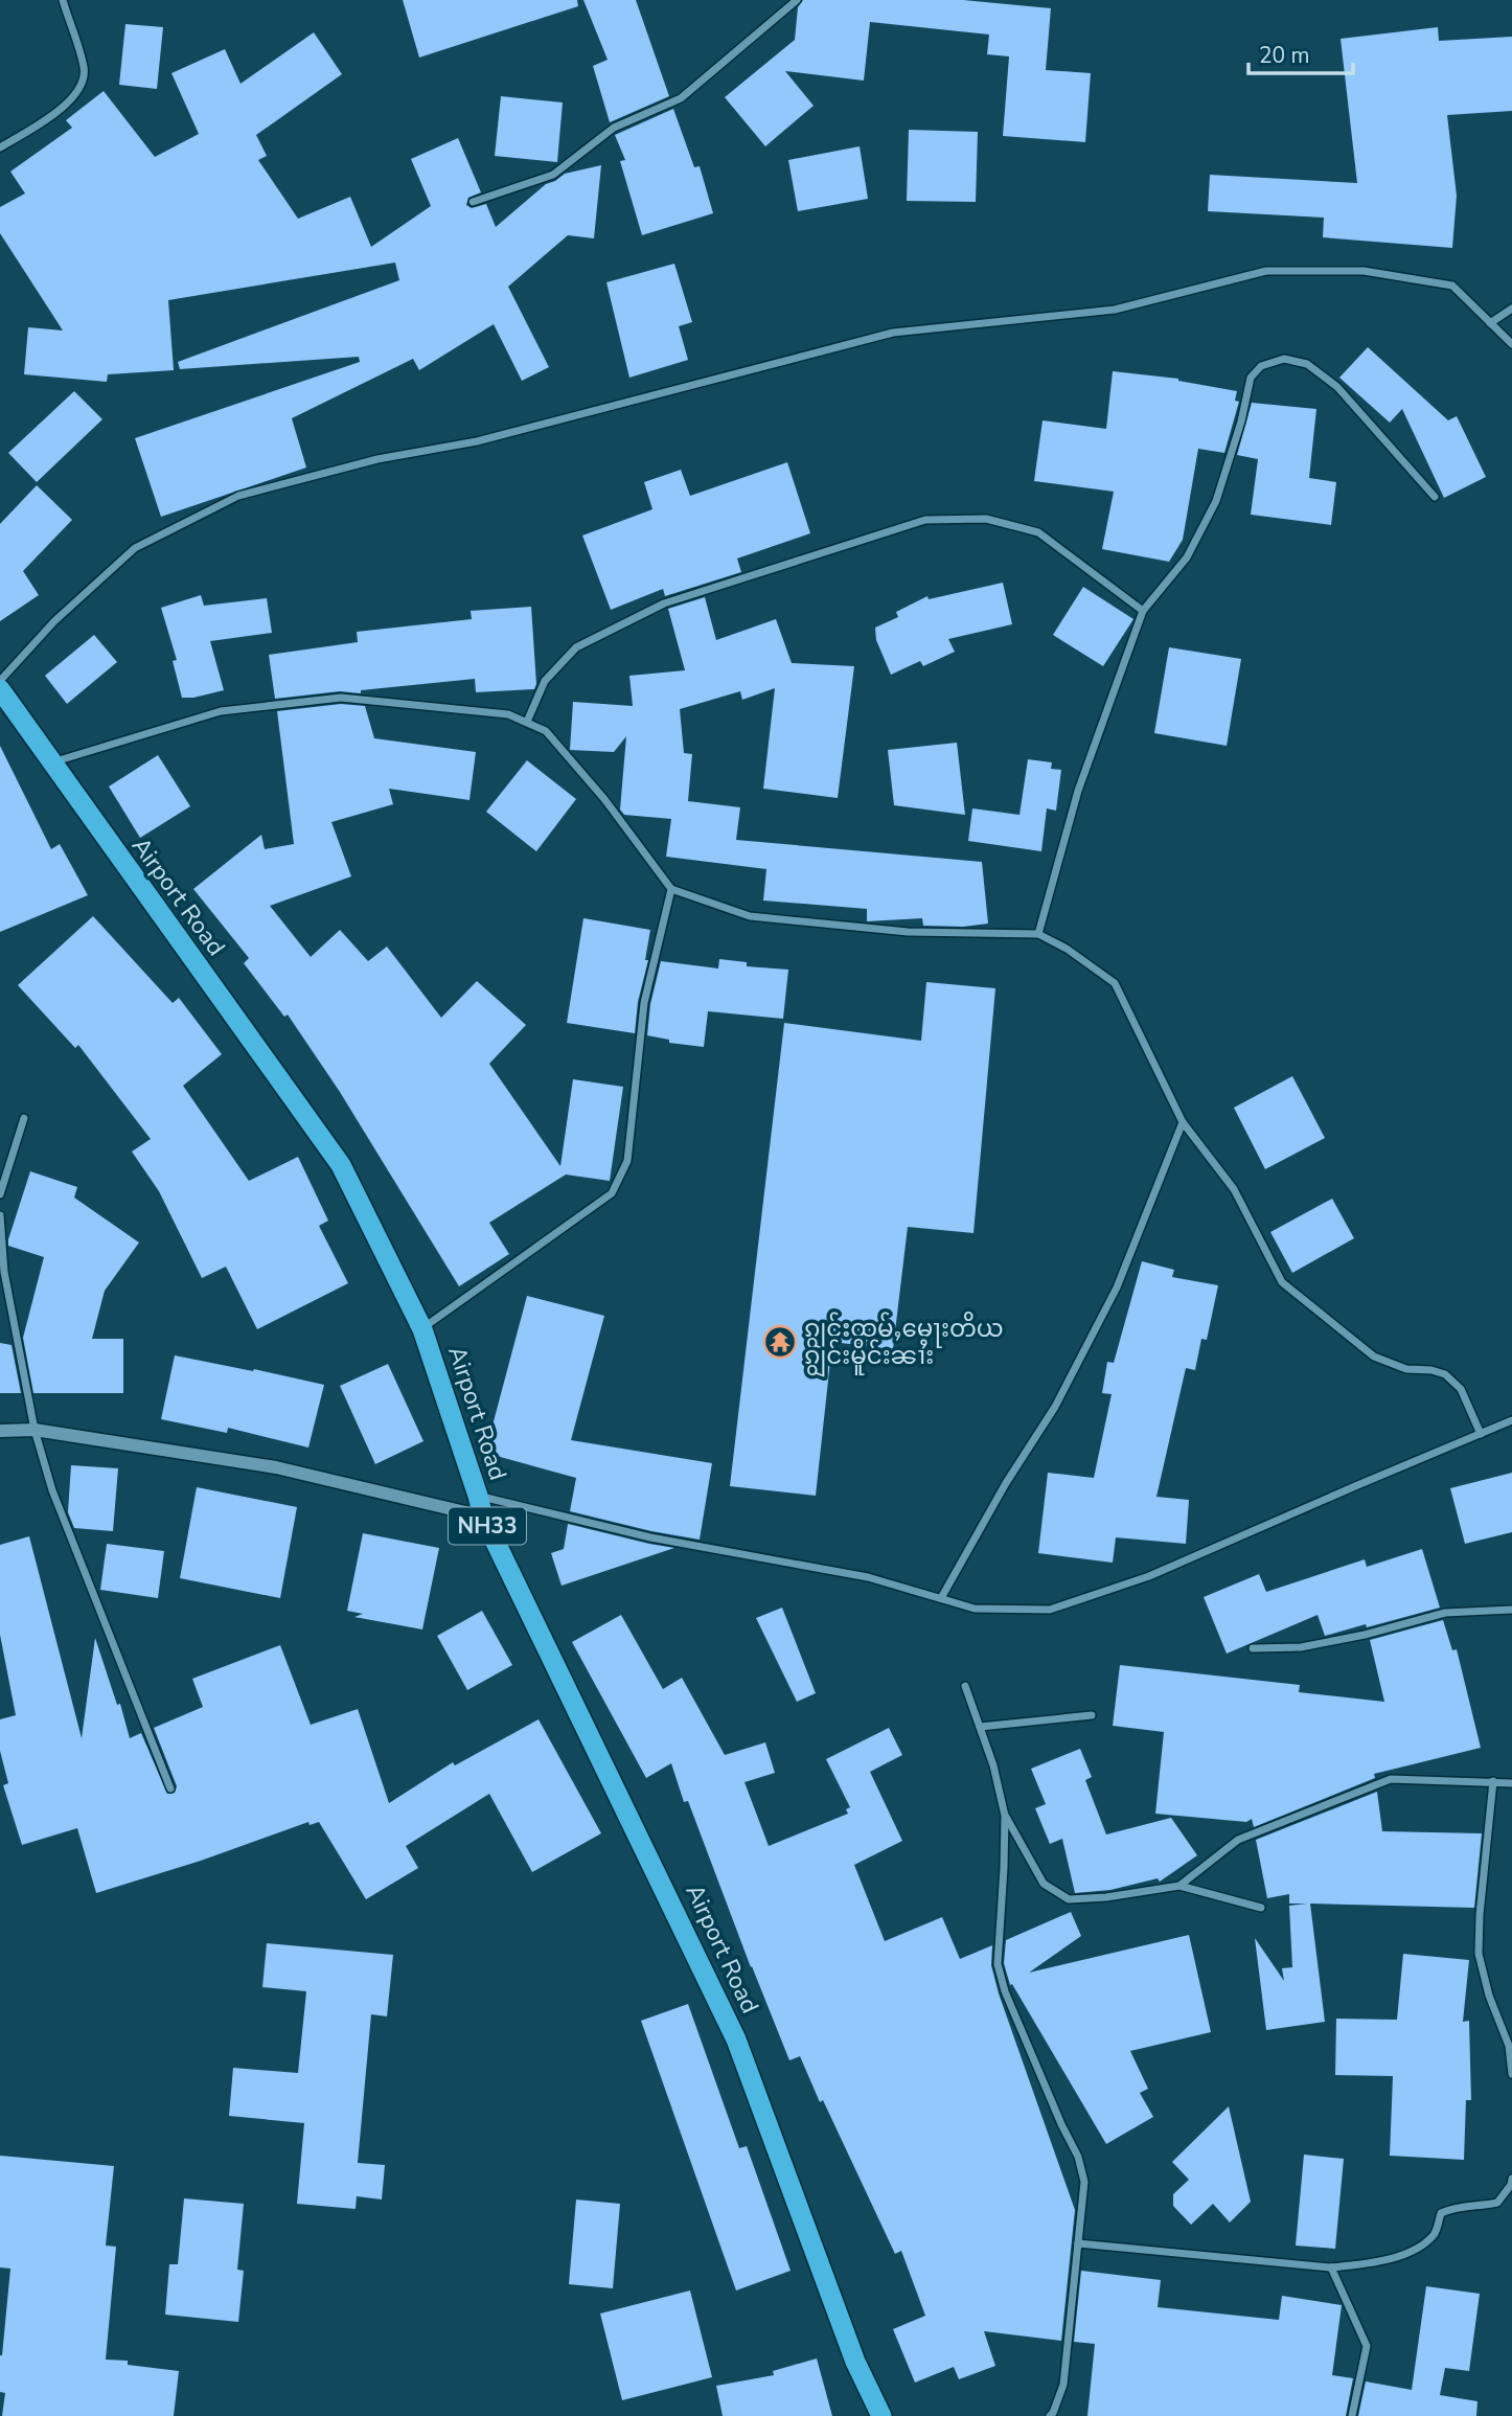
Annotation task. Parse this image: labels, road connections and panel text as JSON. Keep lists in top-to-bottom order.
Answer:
{
  "streets": {
    "highway": ["Airport Road", "NH33"]
  },
  "places": {
    "temple": ["ၵျွင်းထမ်ႇမေႃးတိယ ၵျွင်းမိူင်းၼၢႆး"]
  },
  "scale_bar": "20 m"
}
